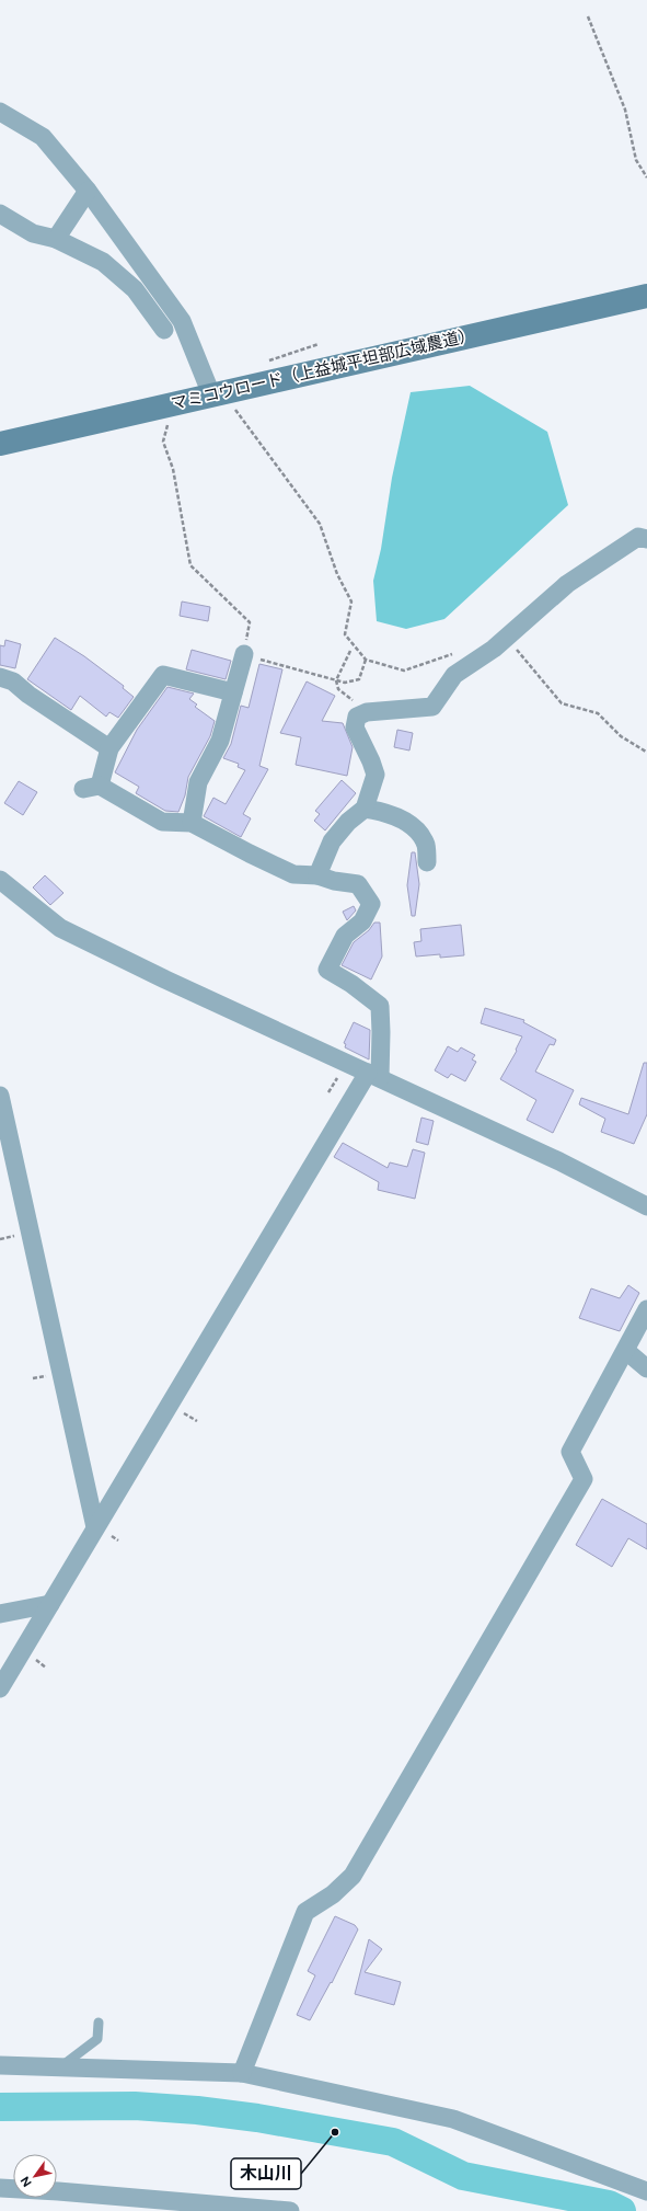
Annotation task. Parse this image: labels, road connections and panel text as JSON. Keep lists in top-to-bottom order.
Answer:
{
  "streets": {
    "street": ["マミコウロード（上益城平坦部広域農道）"]
  },
  "places": ["木山川"],
  "north": "bottom left"
}
